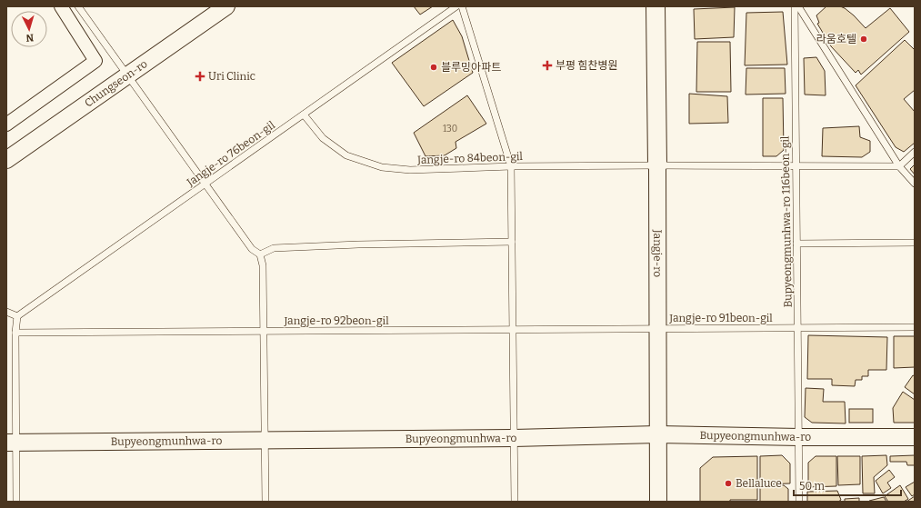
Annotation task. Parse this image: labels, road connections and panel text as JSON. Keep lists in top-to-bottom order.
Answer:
{
  "streets": {
    "main road": ["Jangje-ro"],
    "street": ["Chungseon-ro", "Bupyeongmunhwa-ro"],
    "lane": [
      "Jangje-ro 76beon-gil",
      "Jangje-ro 84beon-gil",
      "Bupyeongmunhwa-ro 116beon-gil",
      "Jangje-ro 91beon-gil",
      "Jangje-ro 92beon-gil"
    ]
  },
  "crossings": [
    ["Jangje-ro 76beon-gil", "Jangje-ro 84beon-gil"],
    ["Jangje-ro 84beon-gil", "Bupyeongmunhwa-ro 116beon-gil"],
    ["Jangje-ro 84beon-gil", "Jangje-ro"],
    ["Bupyeongmunhwa-ro 116beon-gil", "Jangje-ro 91beon-gil"],
    ["Bupyeongmunhwa-ro 116beon-gil", "Bupyeongmunhwa-ro"],
    ["Jangje-ro", "Jangje-ro 91beon-gil"],
    ["Jangje-ro", "Jangje-ro 92beon-gil"],
    ["Jangje-ro", "Bupyeongmunhwa-ro"],
    ["Jangje-ro 91beon-gil", "Jangje-ro 92beon-gil"]
  ],
  "places": {
    "other": ["라움호텔", "블루밍아파트", "Bellaluce"],
    "health": ["부평 힘찬병원", "Uri Clinic"]
  },
  "house_numbers": ["130"],
  "scale_bar": "50 m",
  "north": "bottom"
}
